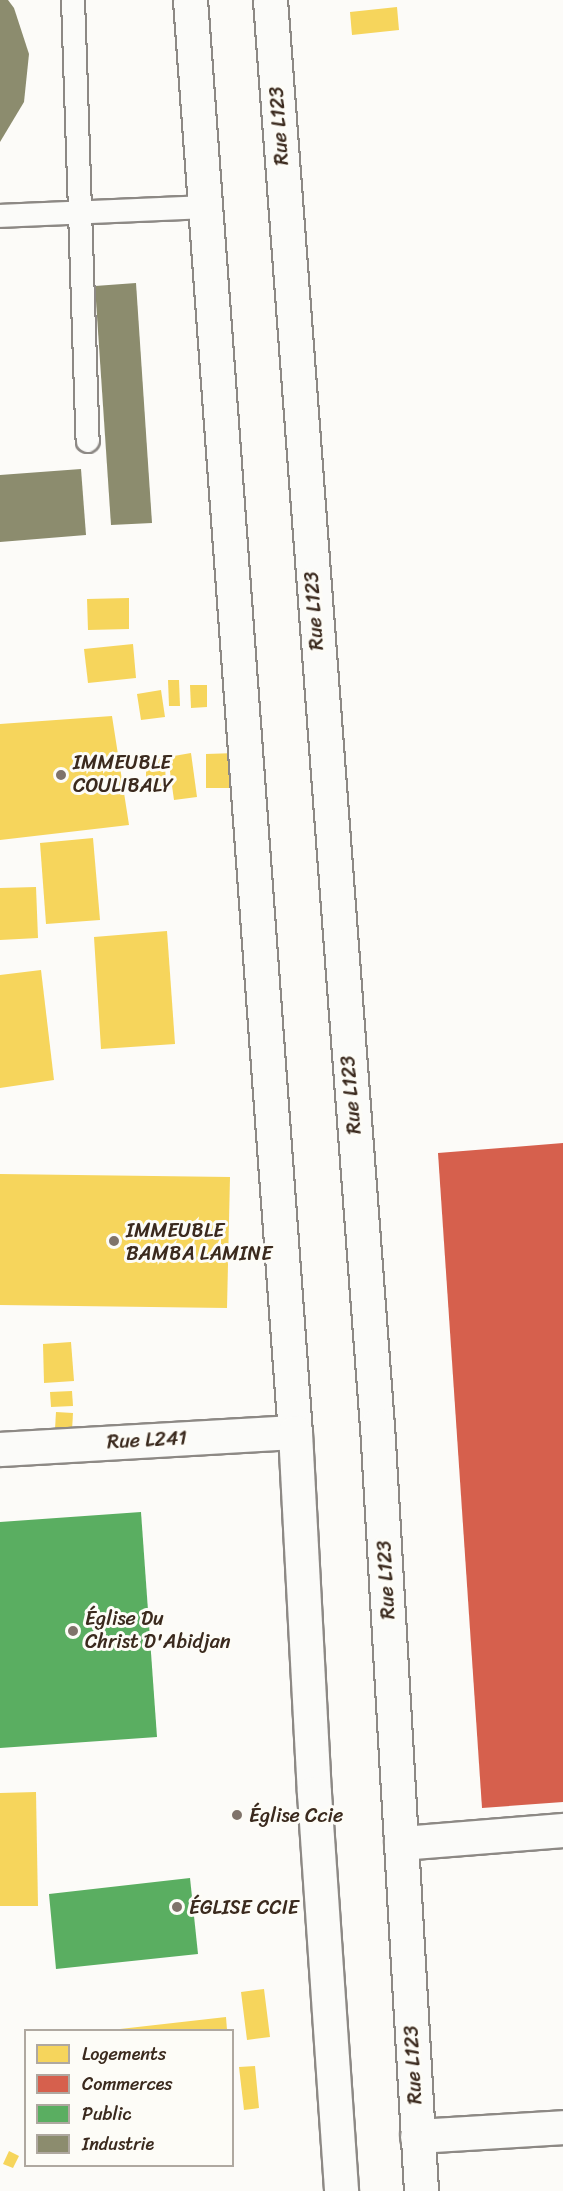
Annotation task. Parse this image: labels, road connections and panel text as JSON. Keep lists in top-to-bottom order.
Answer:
{
  "streets": {
    "main road": ["Rue L123", "Rue L241"]
  },
  "places": [
    "IMMEUBLE COULIBALY",
    "IMMEUBLE BAMBA LAMINE",
    "Église Du Christ D'Abidjan",
    "Église Ccie",
    "ÉGLISE CCIE"
  ],
  "legend": [
    "Logements",
    "Commerces",
    "Public",
    "Industrie"
  ]
}
